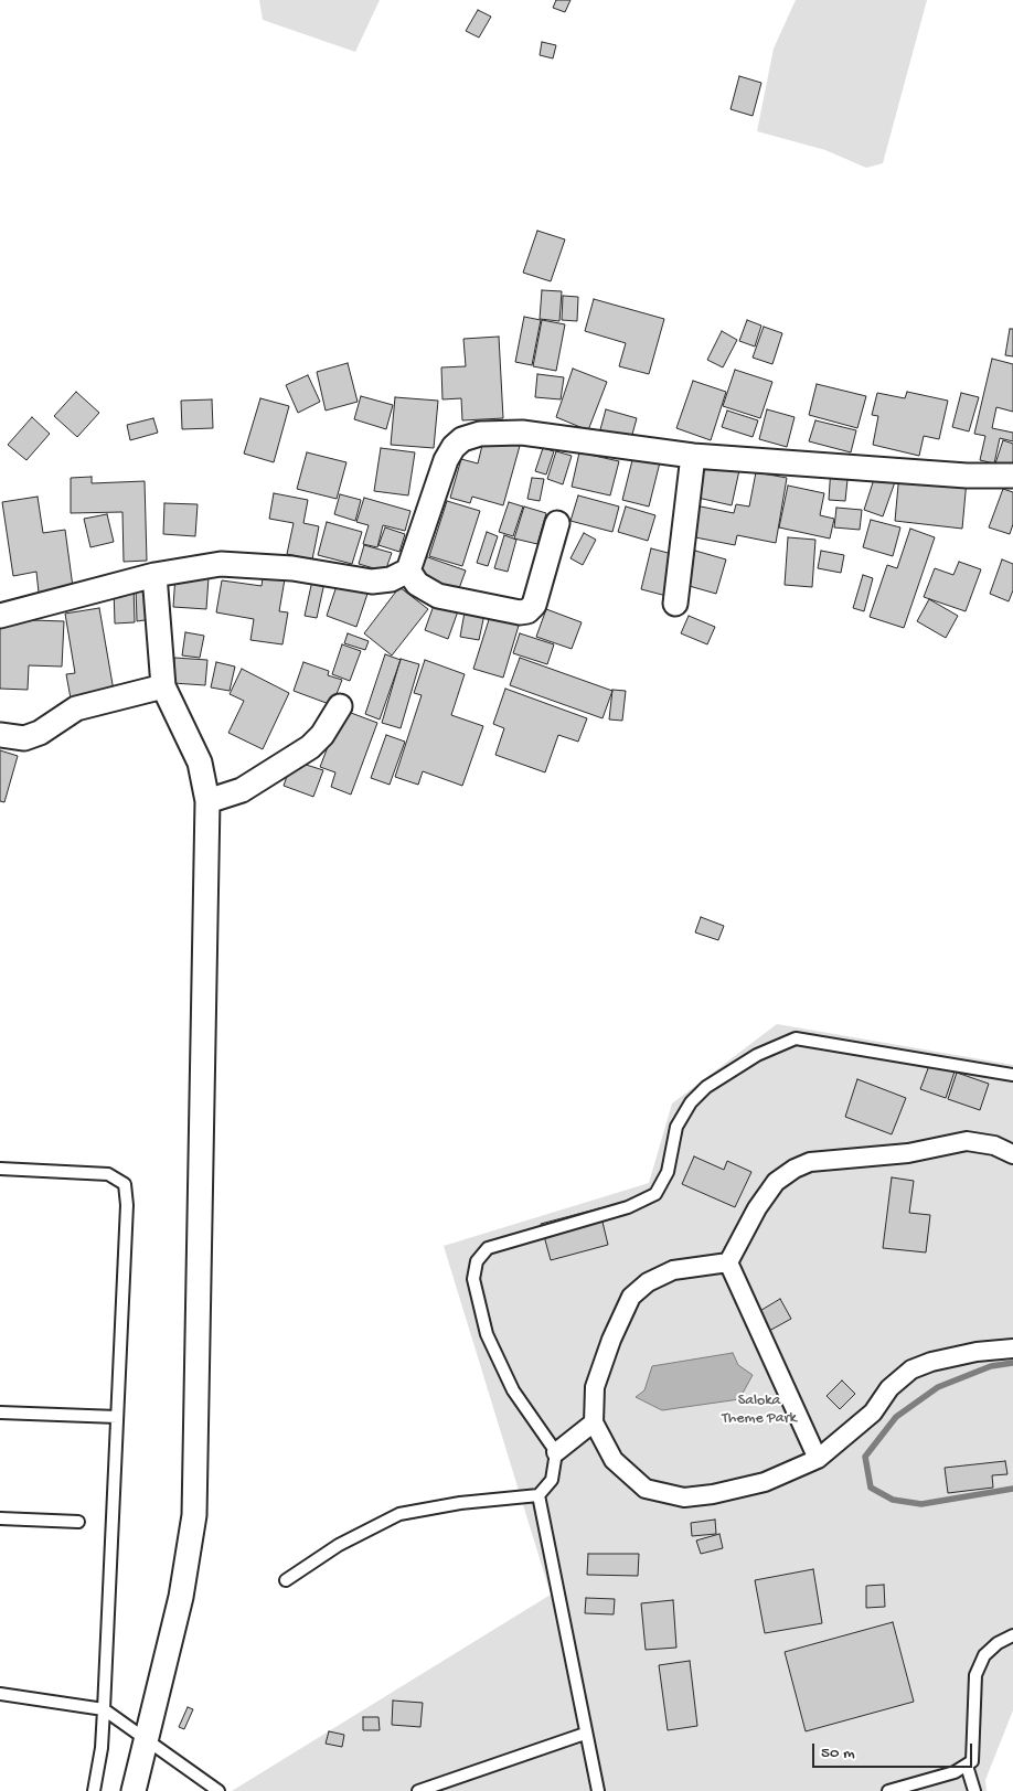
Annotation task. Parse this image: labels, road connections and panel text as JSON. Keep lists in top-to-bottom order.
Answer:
{
  "parks": ["Saloka Theme Park"],
  "scale_bar": "50 m"
}
